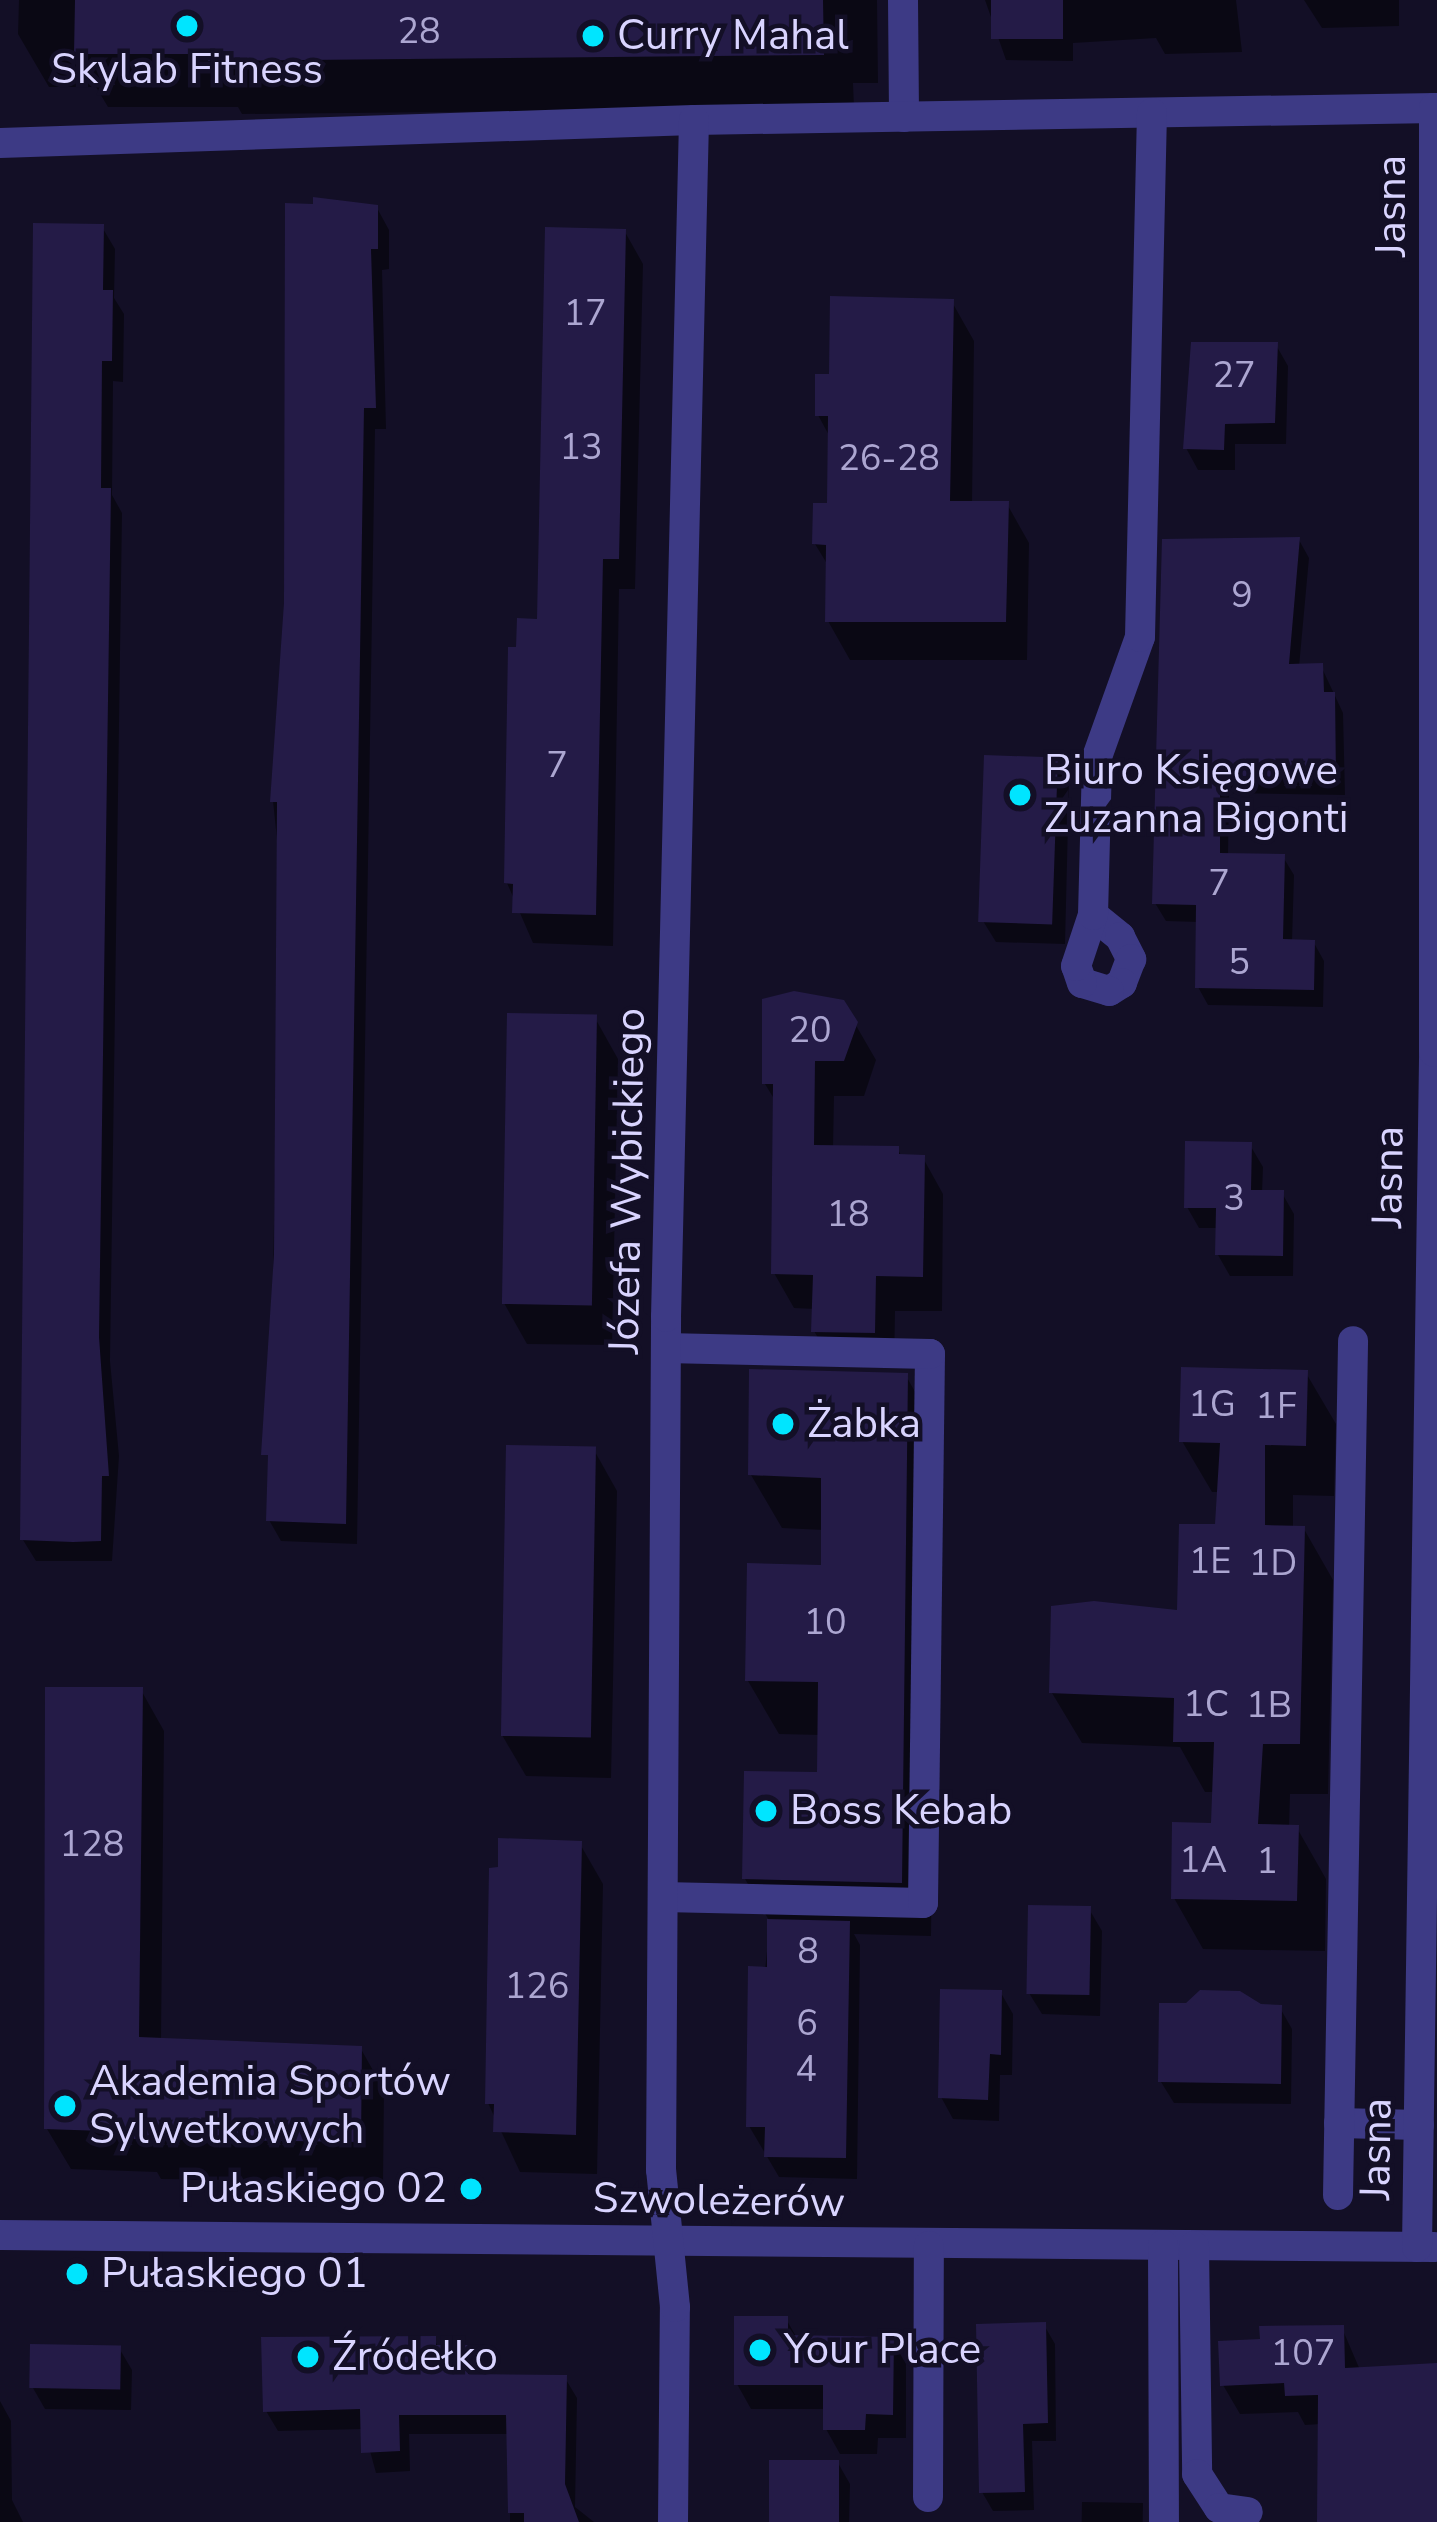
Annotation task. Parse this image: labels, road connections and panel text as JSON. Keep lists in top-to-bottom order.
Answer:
{
  "streets": {
    "street": ["Jasna", "Józefa Wybickiego", "Szwoleżerów"]
  },
  "crossings": [
    ["Jasna", "Szwoleżerów"],
    ["Józefa Wybickiego", "Szwoleżerów"]
  ],
  "places": [
    "Skylab Fitness",
    "Curry Mahal",
    "Biuro Księgowe Zuzanna Bigonti",
    "Żabka",
    "Boss Kebab",
    "Akademia Sportów Sylwetkowych",
    "Pułaskiego 02",
    "Pułaskiego 01",
    "Your Place",
    "Źródełko"
  ],
  "house_numbers": [
    "28",
    "17",
    "27",
    "13",
    "26-28",
    "9",
    "7",
    "7",
    "5",
    "20",
    "3",
    "18",
    "1G",
    "1F",
    "1E",
    "1D",
    "10",
    "1C",
    "1B",
    "128",
    "1A",
    "1",
    "8",
    "126",
    "6",
    "4",
    "107"
  ]
}
